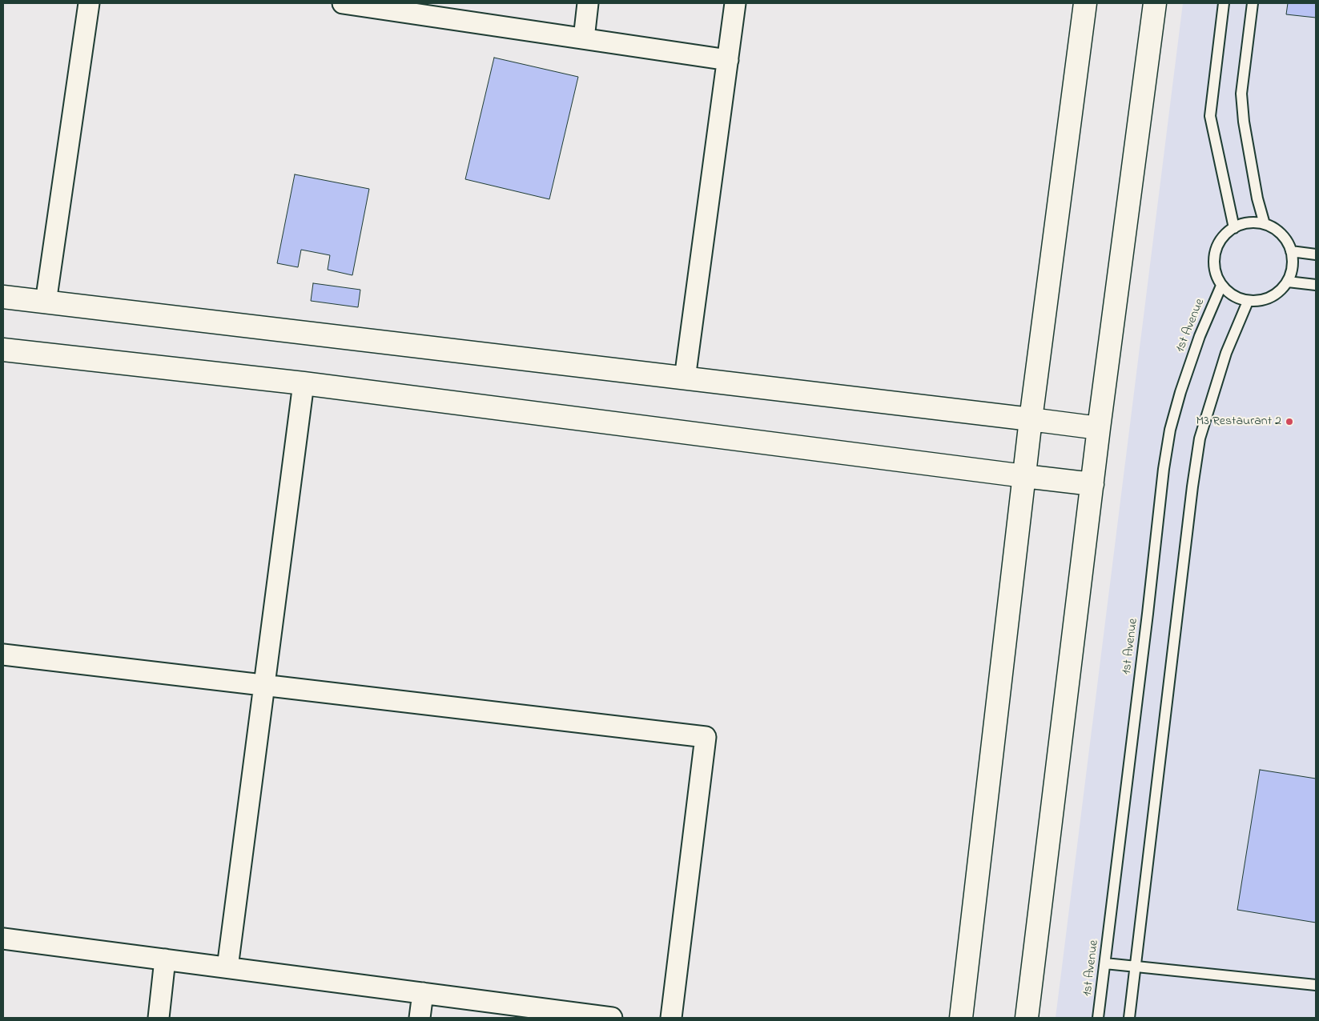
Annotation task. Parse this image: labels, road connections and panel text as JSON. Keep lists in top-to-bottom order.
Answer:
{
  "streets": {
    "lane": ["1st Avenue"]
  },
  "places": ["M3 Restaurant 2"]
}
